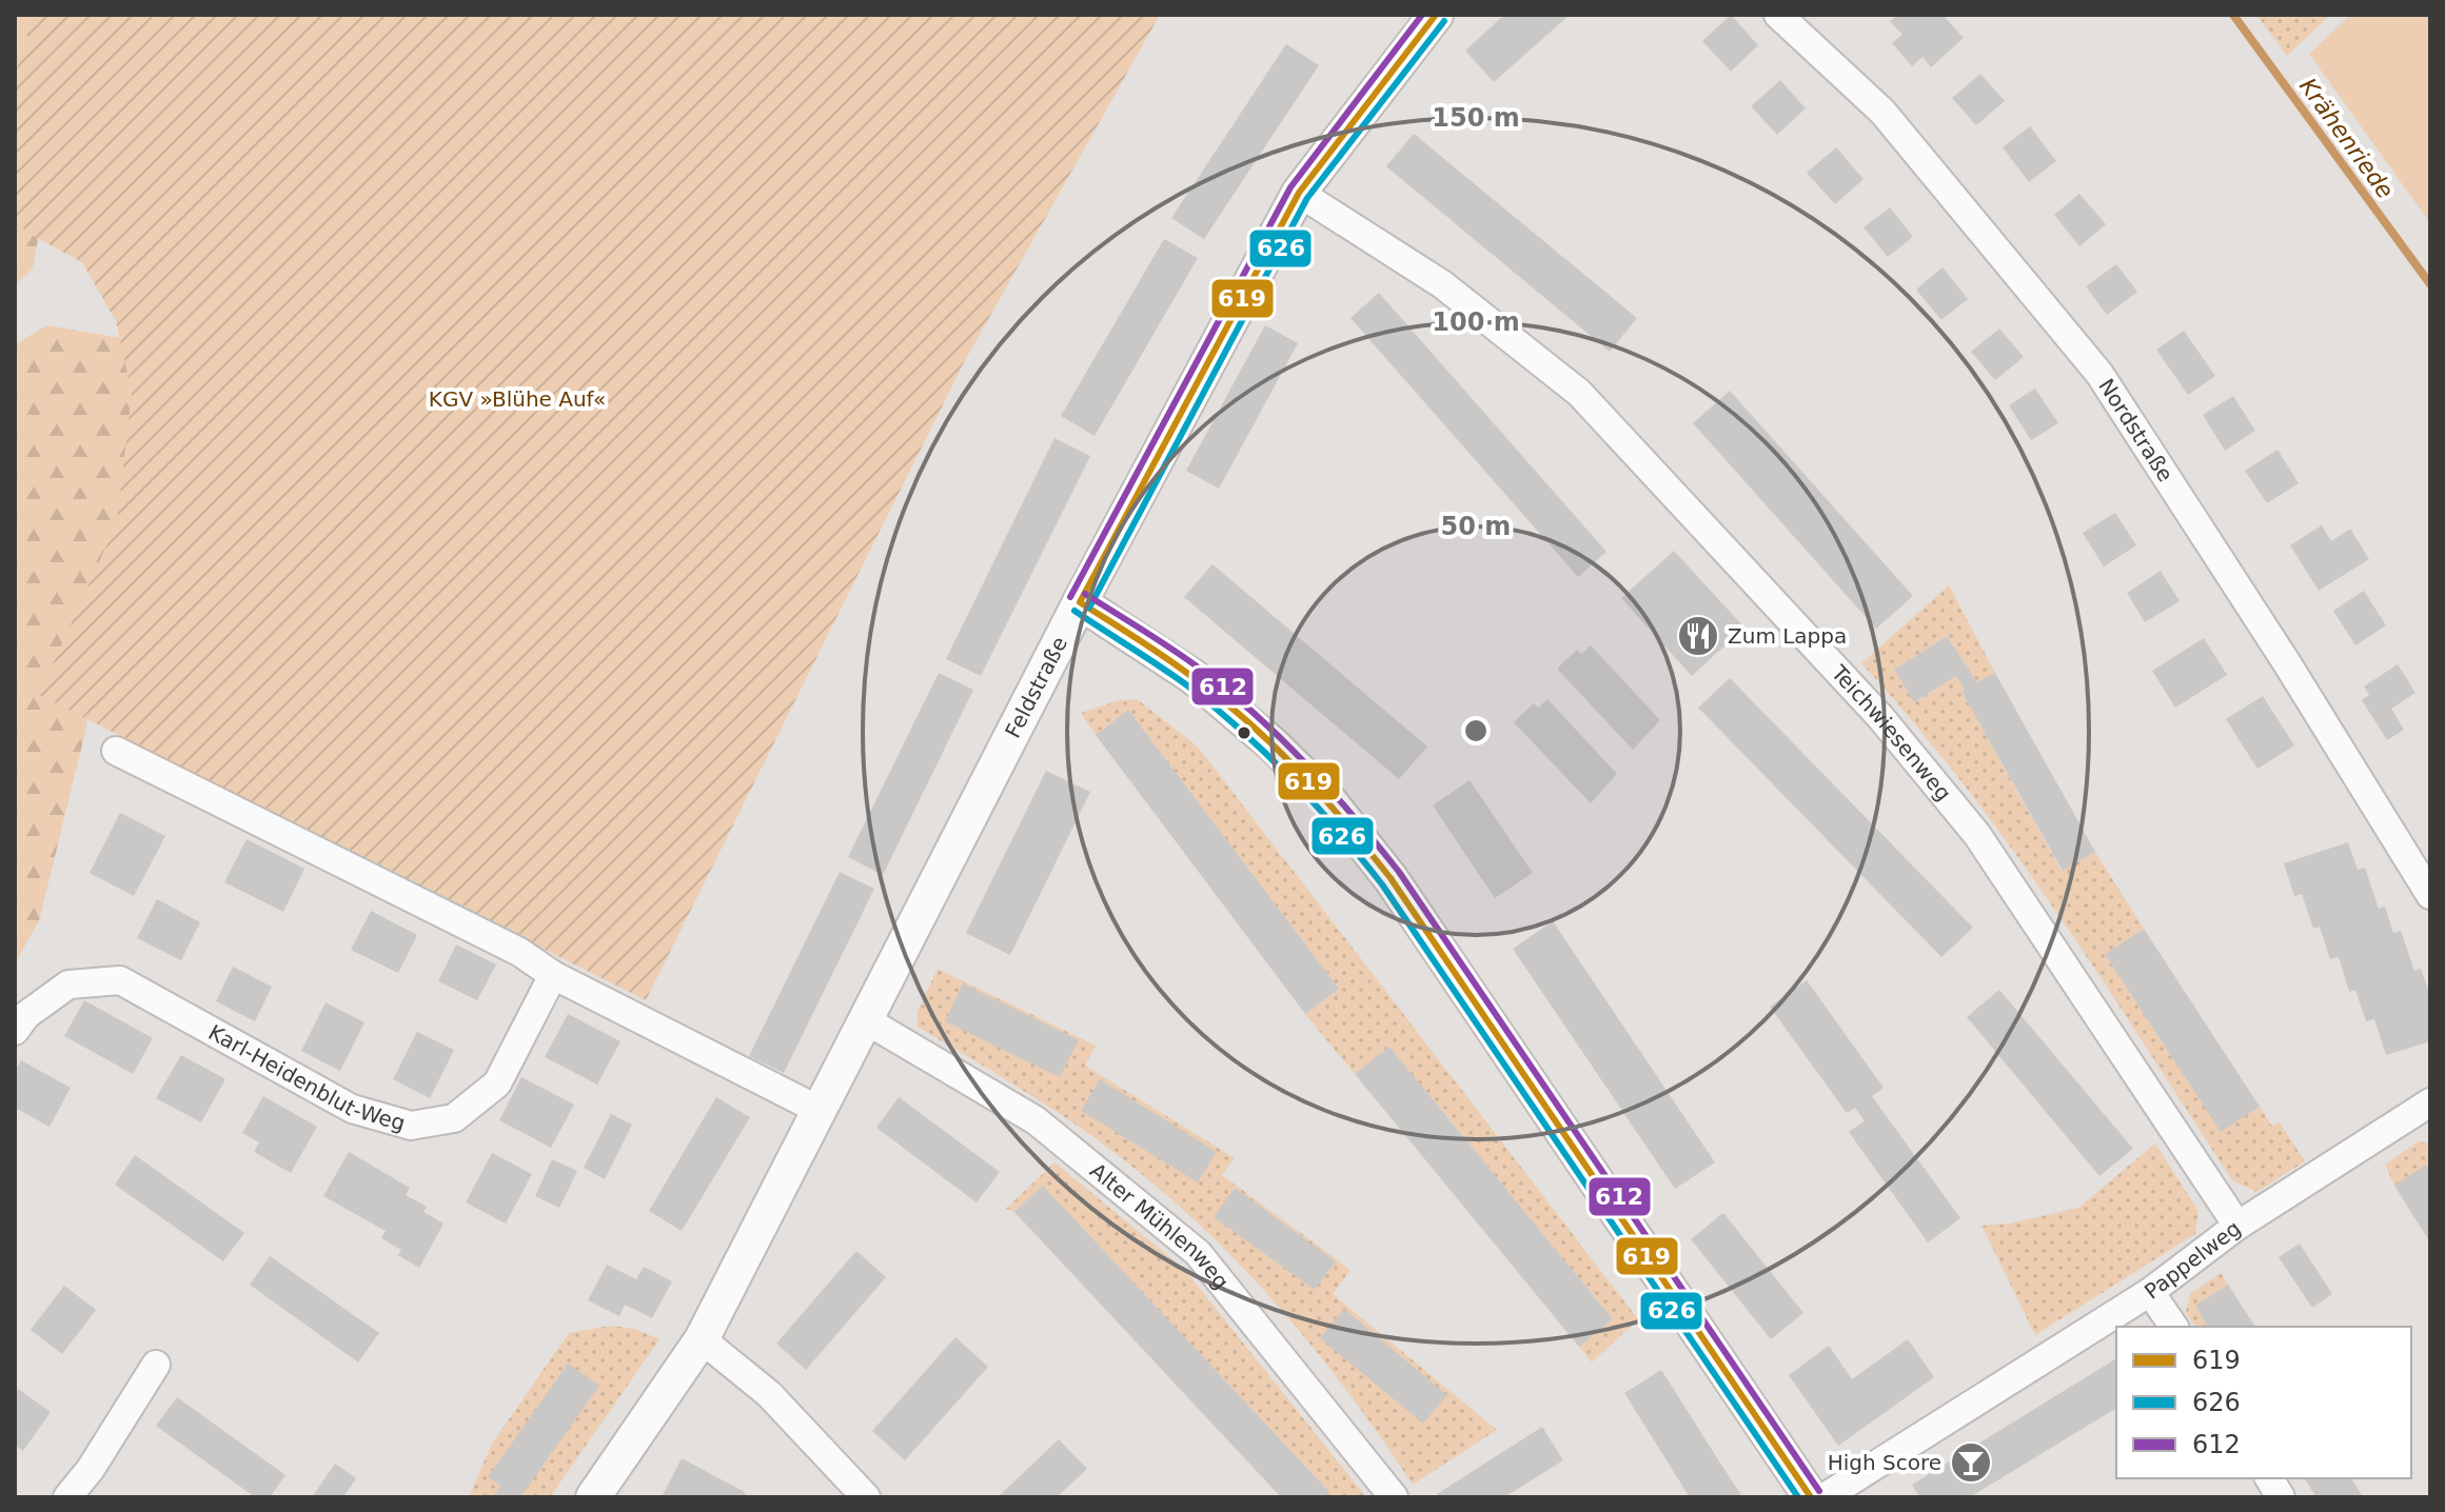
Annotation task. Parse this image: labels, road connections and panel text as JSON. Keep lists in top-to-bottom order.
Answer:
{
  "streets": {
    "street": [
      "Nordstraße",
      "Feldstraße",
      "Teichwiesenweg",
      "Karl-Heidenblut-Weg",
      "Alter Mühlenweg",
      "Pappelweg"
    ]
  },
  "crossings": [
    ["Feldstraße", "Teichwiesenweg"],
    ["Feldstraße", "Alter Mühlenweg"],
    ["Teichwiesenweg", "Pappelweg"]
  ],
  "water": ["Krähenriede"],
  "parks": ["KGV »Blühe Auf«"],
  "places": {
    "restaurant": ["Zum Lappa"],
    "bar": ["High Score"]
  },
  "lines": ["transit line 619", "transit line 612", "transit line 626"],
  "legend": ["619", "626", "612"],
  "rings": ["150 m", "100 m", "50 m"]
}
